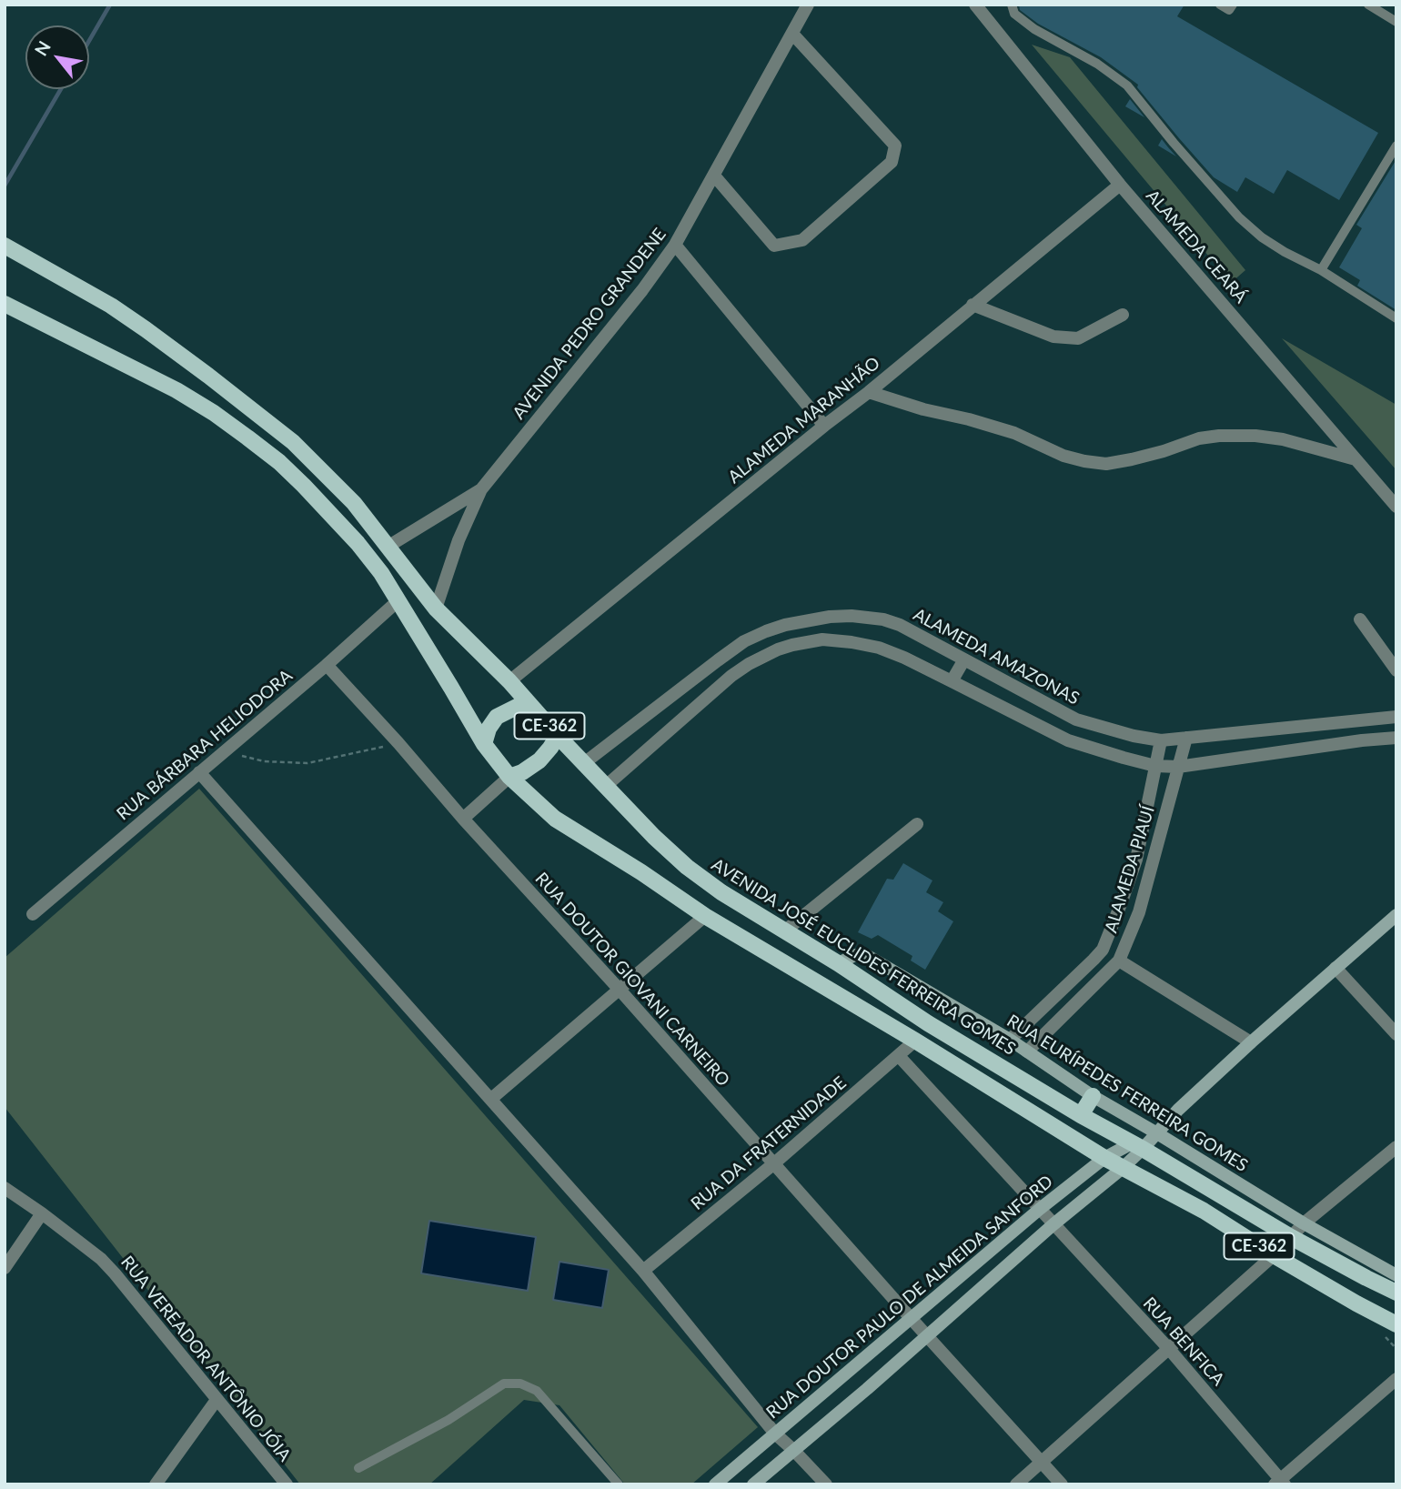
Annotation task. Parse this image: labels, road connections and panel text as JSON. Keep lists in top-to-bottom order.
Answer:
{
  "streets": {
    "main road": ["CE-362", "AVENIDA JOSÉ EUCLIDES FERREIRA GOMES"],
    "street": [
      "ALAMEDA CEARÁ",
      "AVENIDA PEDRO GRANDENE",
      "ALAMEDA MARANHÃO",
      "ALAMEDA AMAZONAS",
      "RUA BÁRBARA HELIODORA",
      "ALAMEDA PIAUÍ",
      "RUA DOUTOR GIOVANI CARNEIRO",
      "RUA EURÍPEDES FERREIRA GOMES",
      "RUA DA FRATERNIDADE",
      "RUA DOUTOR PAULO DE ALMEIDA SANFORD",
      "RUA BENFICA",
      "RUA VEREADOR ANTÔNIO JÓIA"
    ]
  },
  "crossings": [
    ["ALAMEDA CEARÁ", "ALAMEDA MARANHÃO"],
    ["AVENIDA PEDRO GRANDENE", "AVENIDA JOSÉ EUCLIDES FERREIRA GOMES"],
    ["ALAMEDA MARANHÃO", "AVENIDA JOSÉ EUCLIDES FERREIRA GOMES"],
    ["ALAMEDA AMAZONAS", "ALAMEDA PIAUÍ"],
    ["ALAMEDA AMAZONAS", "AVENIDA JOSÉ EUCLIDES FERREIRA GOMES"],
    ["CE-362", "RUA BÁRBARA HELIODORA"],
    ["CE-362", "AVENIDA JOSÉ EUCLIDES FERREIRA GOMES"],
    ["CE-362", "RUA DA FRATERNIDADE"],
    ["CE-362", "RUA DOUTOR PAULO DE ALMEIDA SANFORD"],
    ["RUA BÁRBARA HELIODORA", "RUA DOUTOR GIOVANI CARNEIRO"],
    ["ALAMEDA PIAUÍ", "RUA EURÍPEDES FERREIRA GOMES"],
    ["AVENIDA JOSÉ EUCLIDES FERREIRA GOMES", "RUA EURÍPEDES FERREIRA GOMES"],
    ["AVENIDA JOSÉ EUCLIDES FERREIRA GOMES", "RUA DOUTOR PAULO DE ALMEIDA SANFORD"],
    ["RUA DOUTOR GIOVANI CARNEIRO", "RUA DA FRATERNIDADE"],
    ["RUA DOUTOR GIOVANI CARNEIRO", "RUA DOUTOR PAULO DE ALMEIDA SANFORD"],
    ["RUA EURÍPEDES FERREIRA GOMES", "RUA DOUTOR PAULO DE ALMEIDA SANFORD"],
    ["RUA DA FRATERNIDADE", "RUA BENFICA"],
    ["RUA DOUTOR PAULO DE ALMEIDA SANFORD", "RUA BENFICA"]
  ],
  "north": "top left"
}
